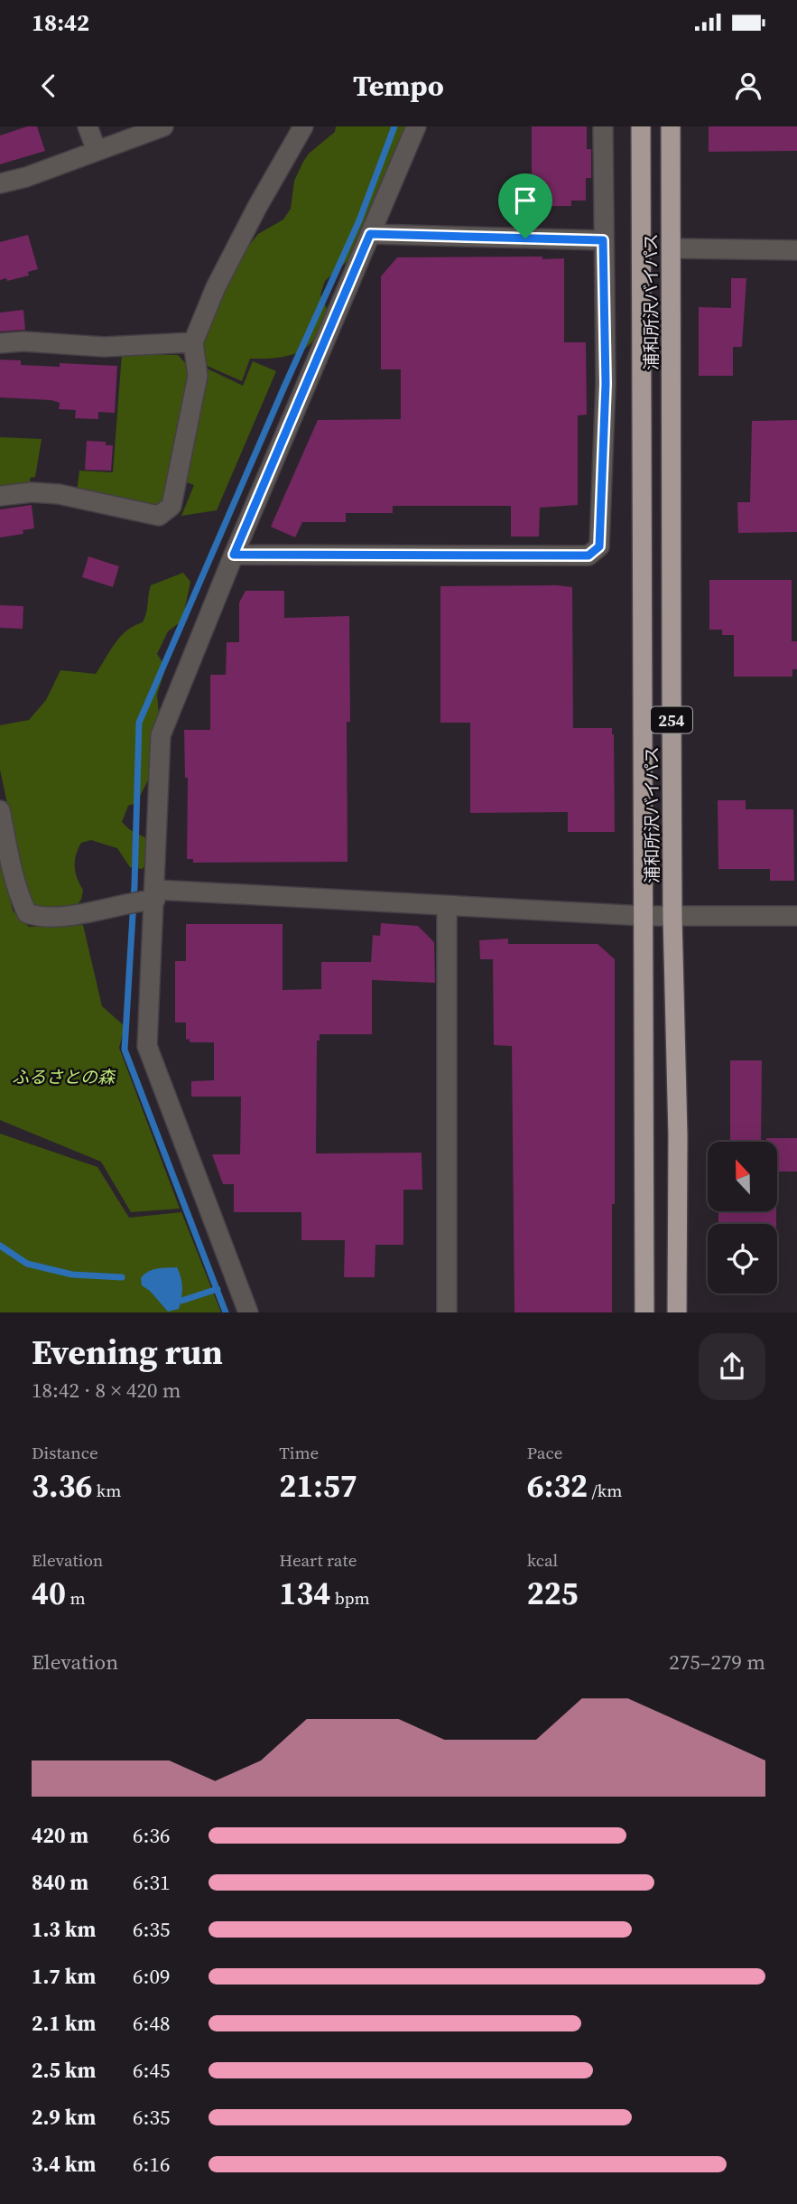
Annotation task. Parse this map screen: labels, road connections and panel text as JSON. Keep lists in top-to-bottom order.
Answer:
{
  "streets": {
    "highway": ["浦和所沢バイパス", "254"]
  },
  "parks": ["ふるさとの森"],
  "north": "top",
  "page": {
    "status": "18:42",
    "header": "Tempo",
    "heading": ["Evening run", "18:42 · 8 × 420 m"],
    "stats": [
      ["Distance", "3.36 km"],
      ["Time", "21:57"],
      ["Pace", "6:32 /km"],
      ["Elevation", "40 m"],
      ["Heart rate", "134 bpm"],
      ["kcal", "225"]
    ],
    "chart": ["Elevation", "275–279 m"],
    "list": [
      {
        "name": "420 m",
        "note": "6:36"
      },
      {
        "name": "840 m",
        "note": "6:31"
      },
      {
        "name": "1.3 km",
        "note": "6:35"
      },
      {
        "name": "1.7 km",
        "note": "6:09"
      },
      {
        "name": "2.1 km",
        "note": "6:48"
      },
      {
        "name": "2.5 km",
        "note": "6:45"
      },
      {
        "name": "2.9 km",
        "note": "6:35"
      },
      {
        "name": "3.4 km",
        "note": "6:16"
      }
    ]
  }
}
